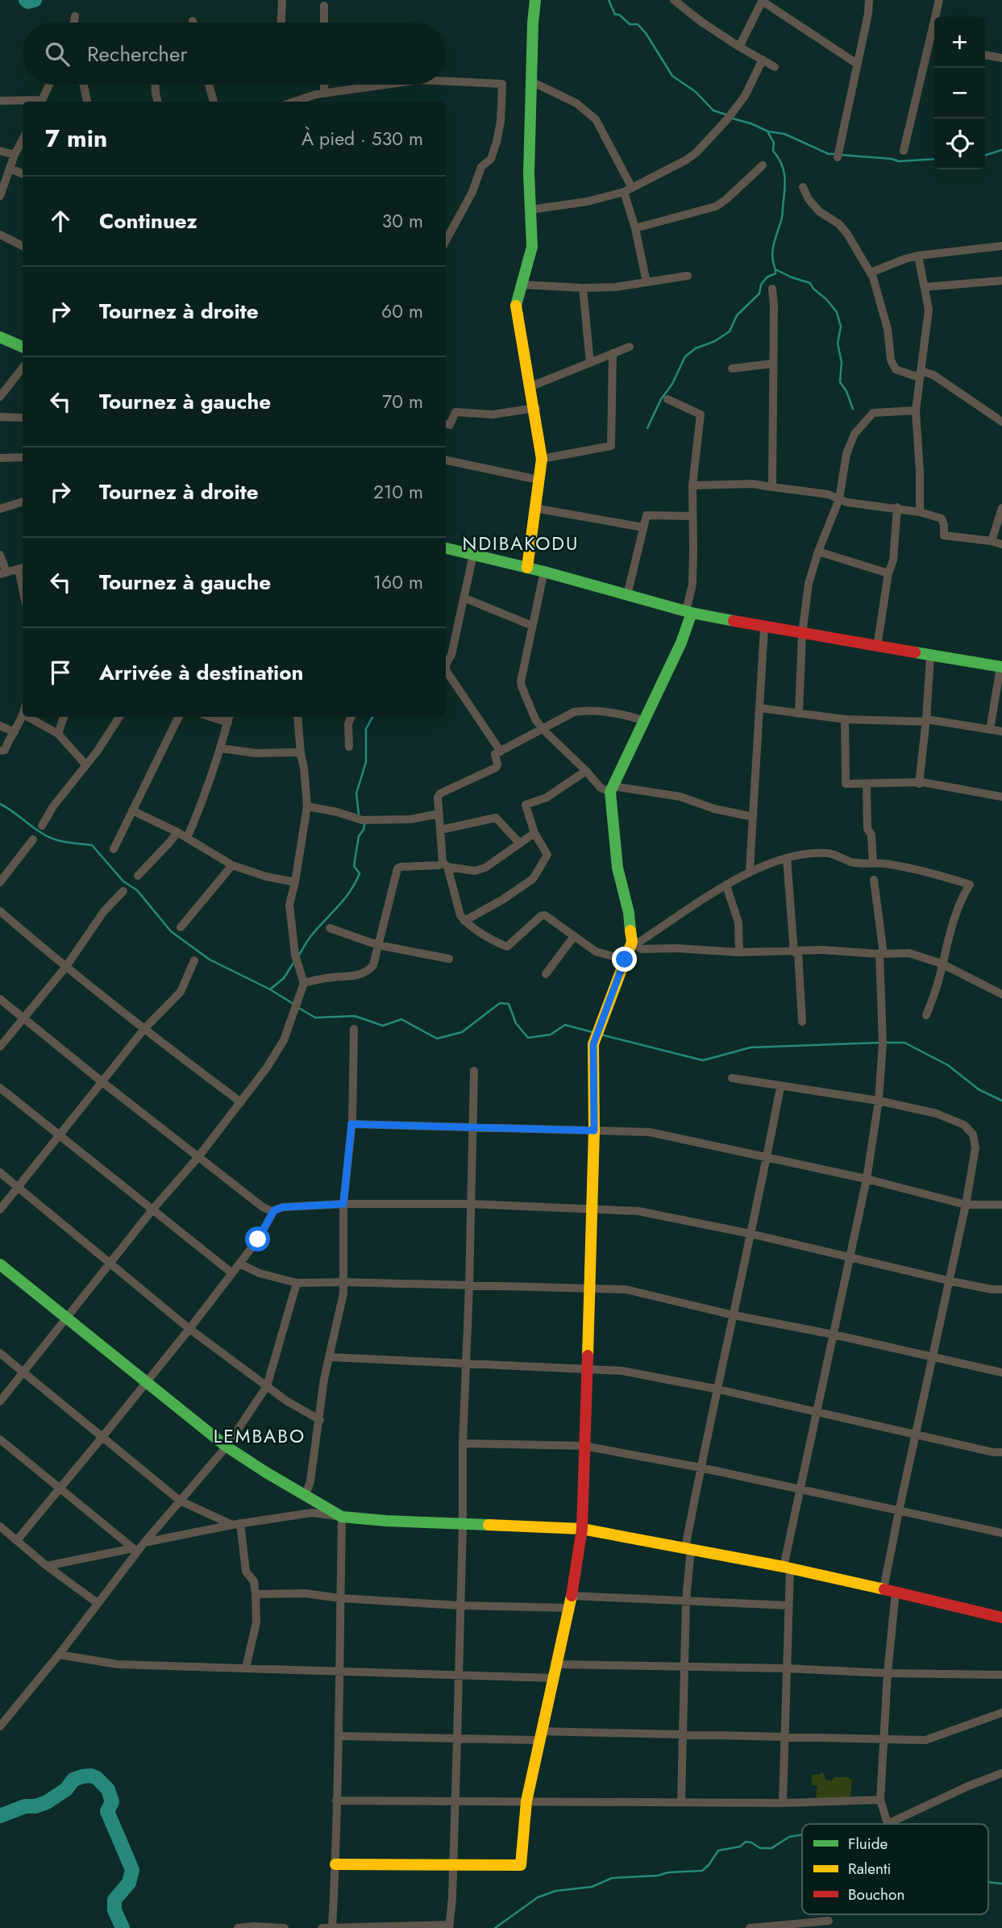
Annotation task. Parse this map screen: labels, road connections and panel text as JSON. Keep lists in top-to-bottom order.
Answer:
{
  "districts": ["NDIBAKODU", "LEMBABO"],
  "legend": ["Fluide", "Ralenti", "Bouchon"],
  "page": {
    "map_buttons": ["+", "−"],
    "search": "Rechercher",
    "heading": ["7 min", "À pied · 530 m"],
    "list": [
      ["Continuez", "30 m"],
      ["Tournez à droite", "60 m"],
      ["Tournez à gauche", "70 m"],
      ["Tournez à droite", "210 m"],
      ["Tournez à gauche", "160 m"],
      "Arrivée à destination"
    ]
  }
}
